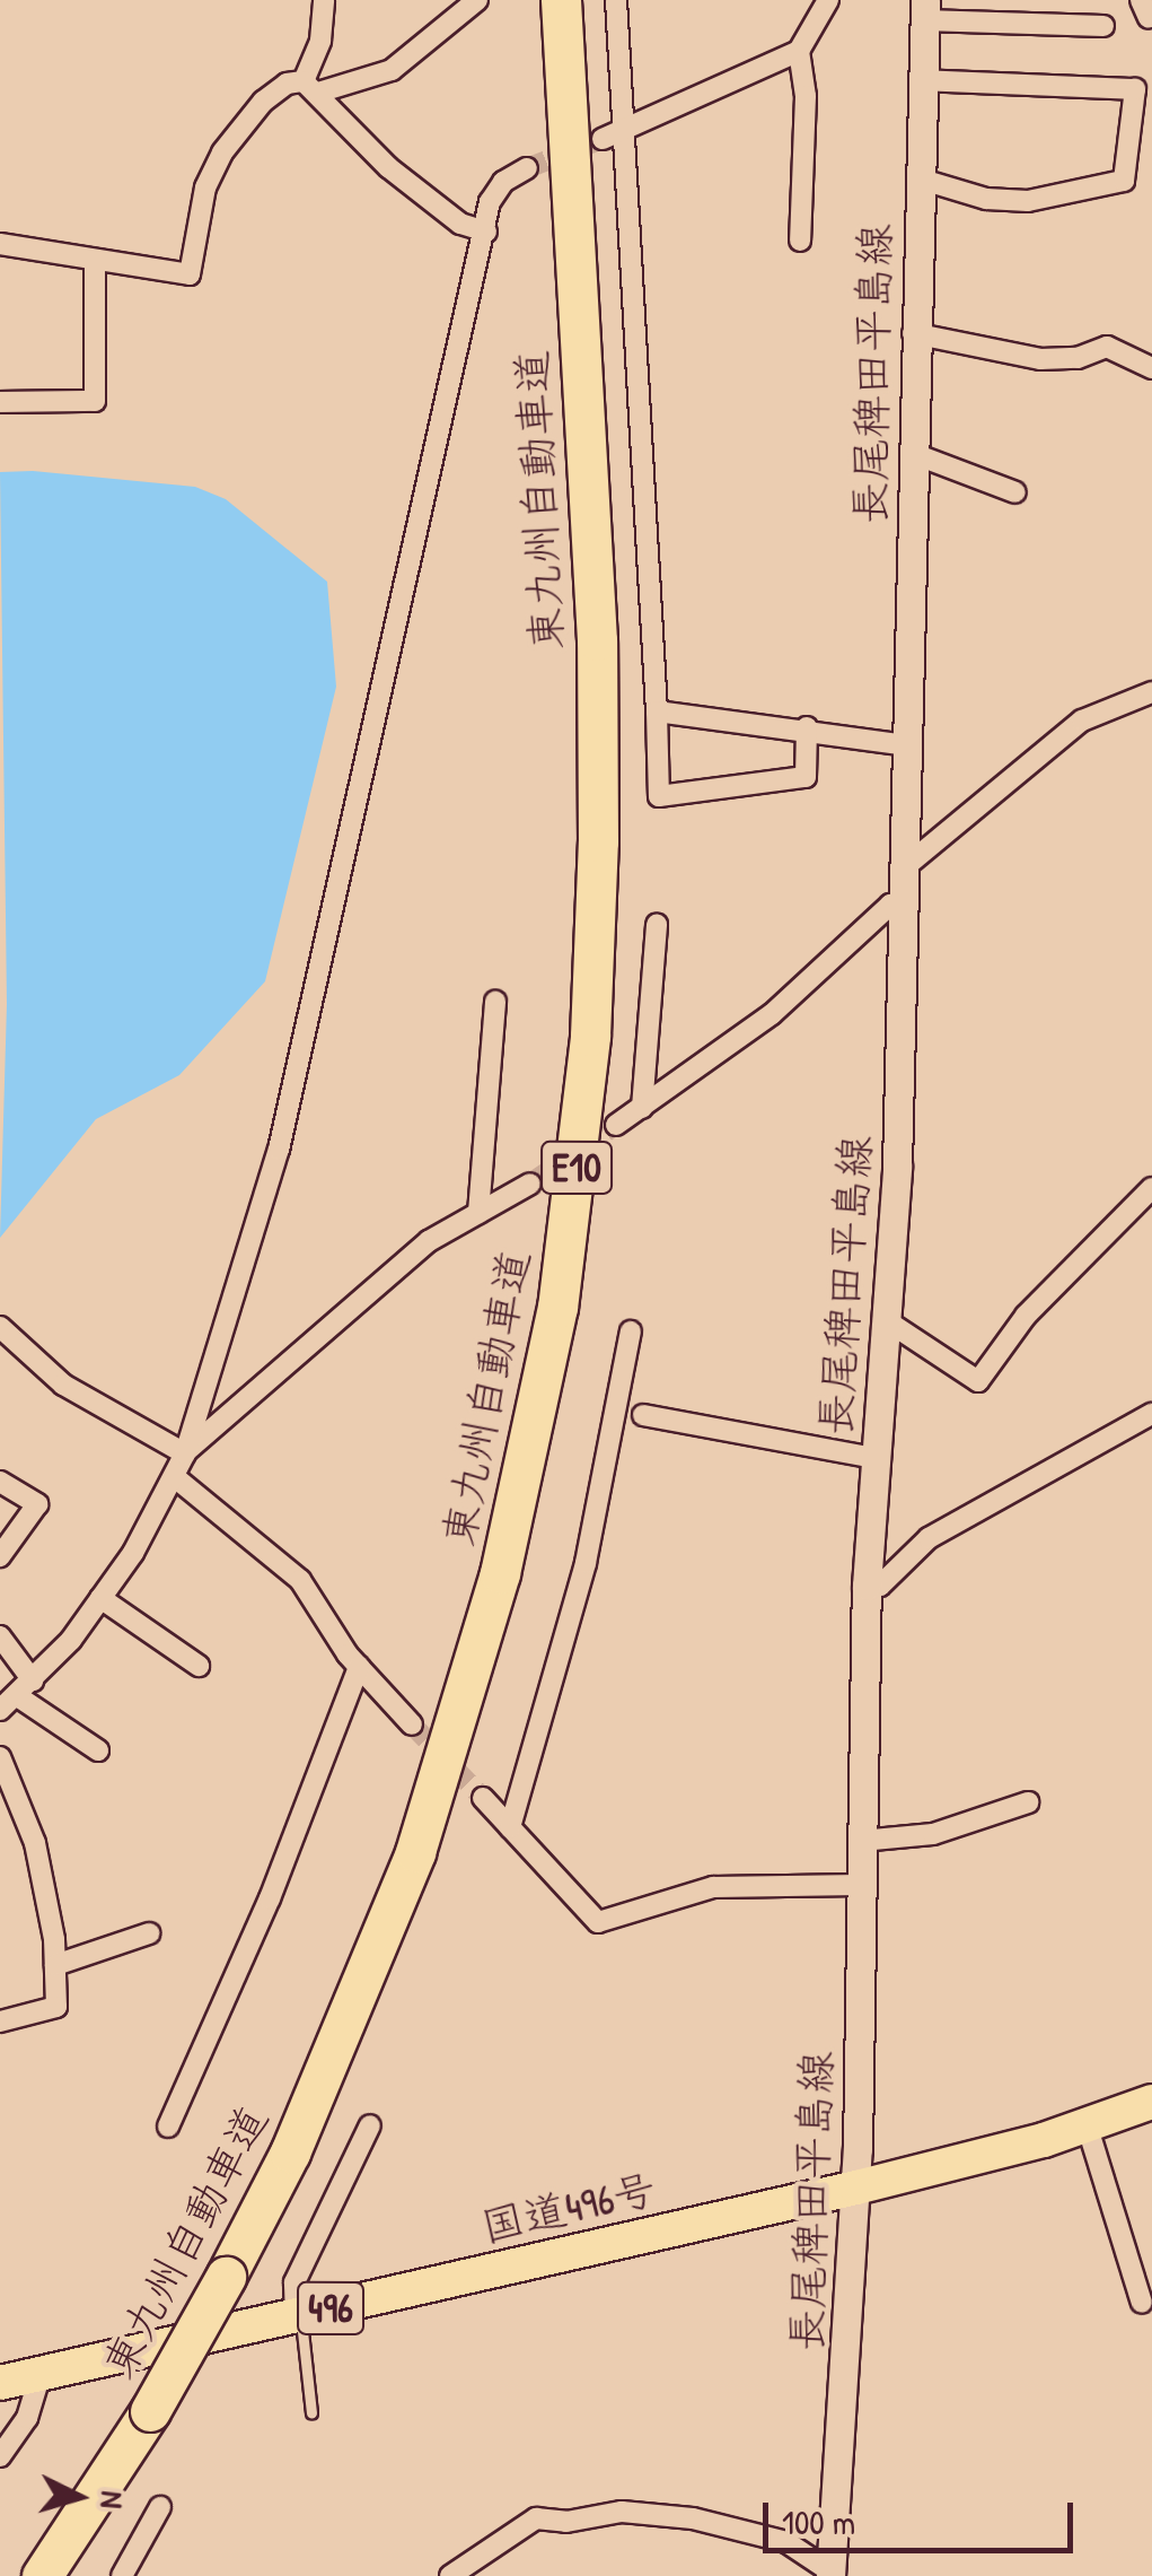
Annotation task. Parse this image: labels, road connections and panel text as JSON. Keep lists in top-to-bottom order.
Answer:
{
  "streets": {
    "highway": [
      "東九州自動車道",
      "E10",
      "国道496号",
      "496"
    ],
    "main road": ["長尾稗田平島線"]
  },
  "crossings": [
    ["長尾稗田平島線", "国道496号"]
  ],
  "scale_bar": "100 m",
  "north": "right"
}
